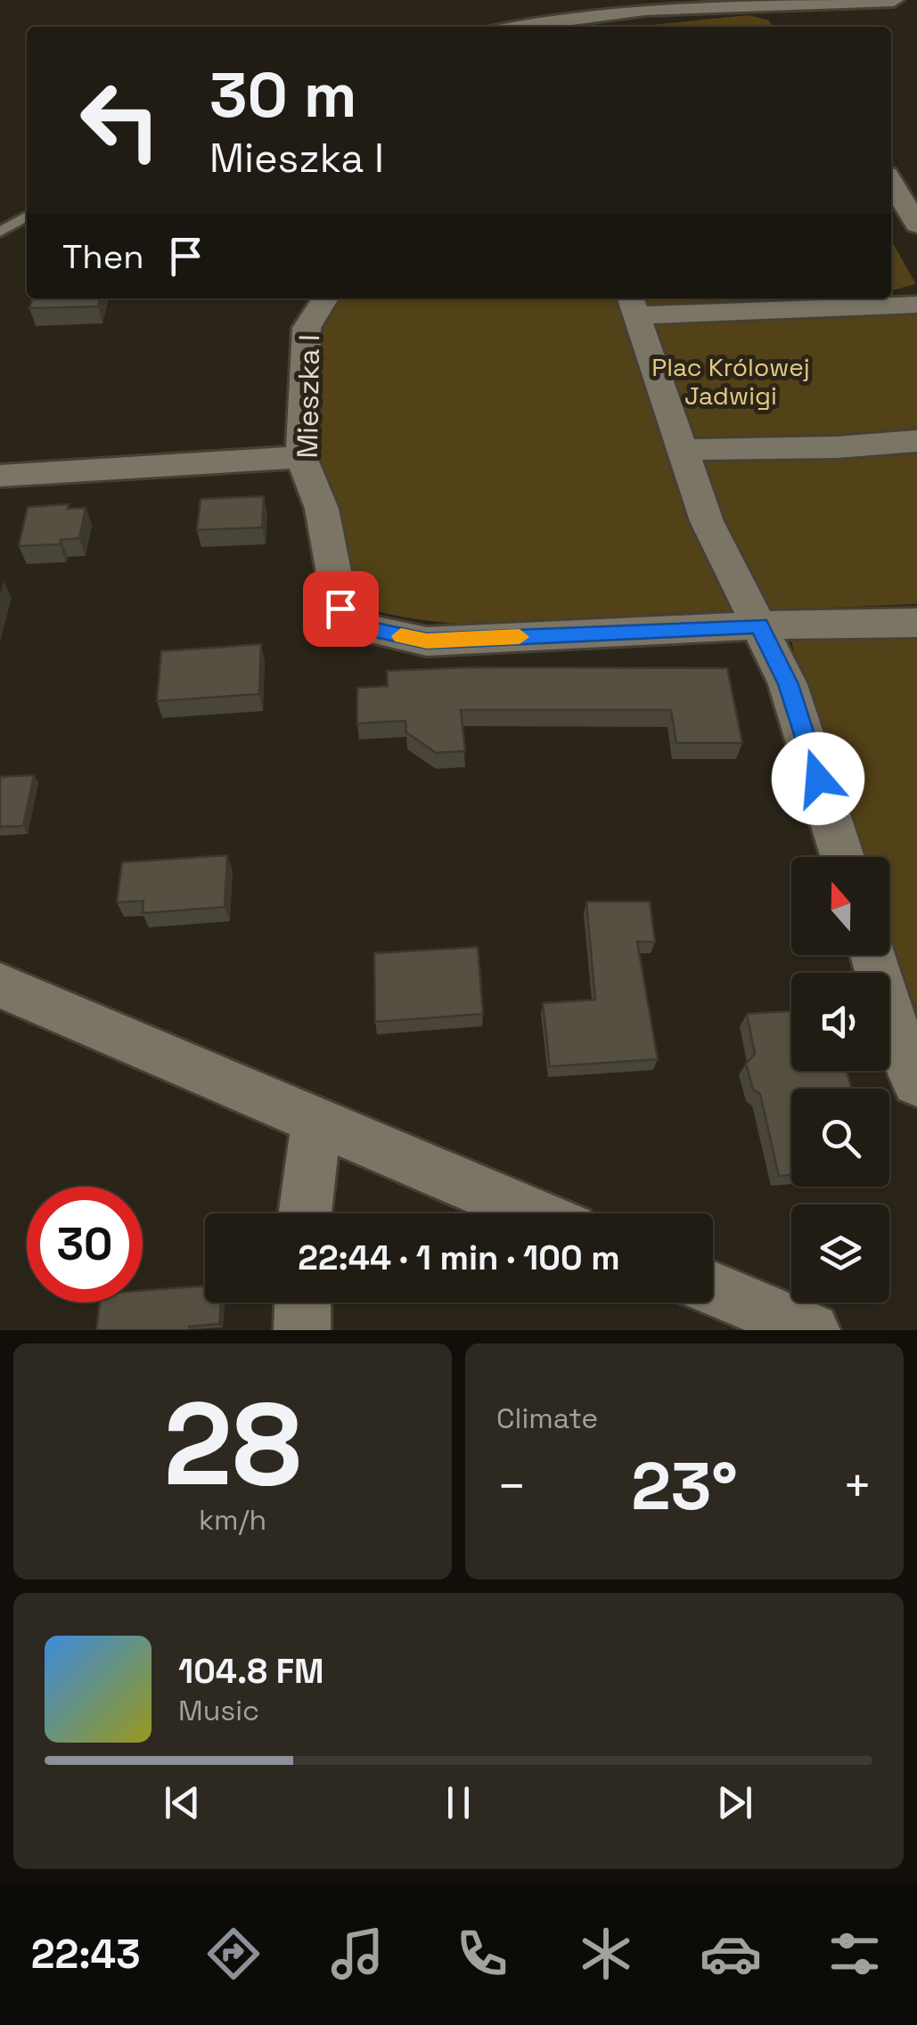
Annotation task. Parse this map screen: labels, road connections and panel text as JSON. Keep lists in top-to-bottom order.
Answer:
{
  "streets": {
    "street": ["Mieszka I"]
  },
  "parks": ["Plac Królowej Jadwigi"],
  "north": "top",
  "page": {
    "turn": ["30 m", "Mieszka I"],
    "then": "Then",
    "limit": "30",
    "trip": "22:44 · 1 min · 100 m",
    "tile": [
      ["28", "km/h"],
      "Climate"
    ],
    "heat": ["−", "23°", "+"],
    "song": ["104.8 FM", "Music"],
    "tabs": "22:43"
  }
}
